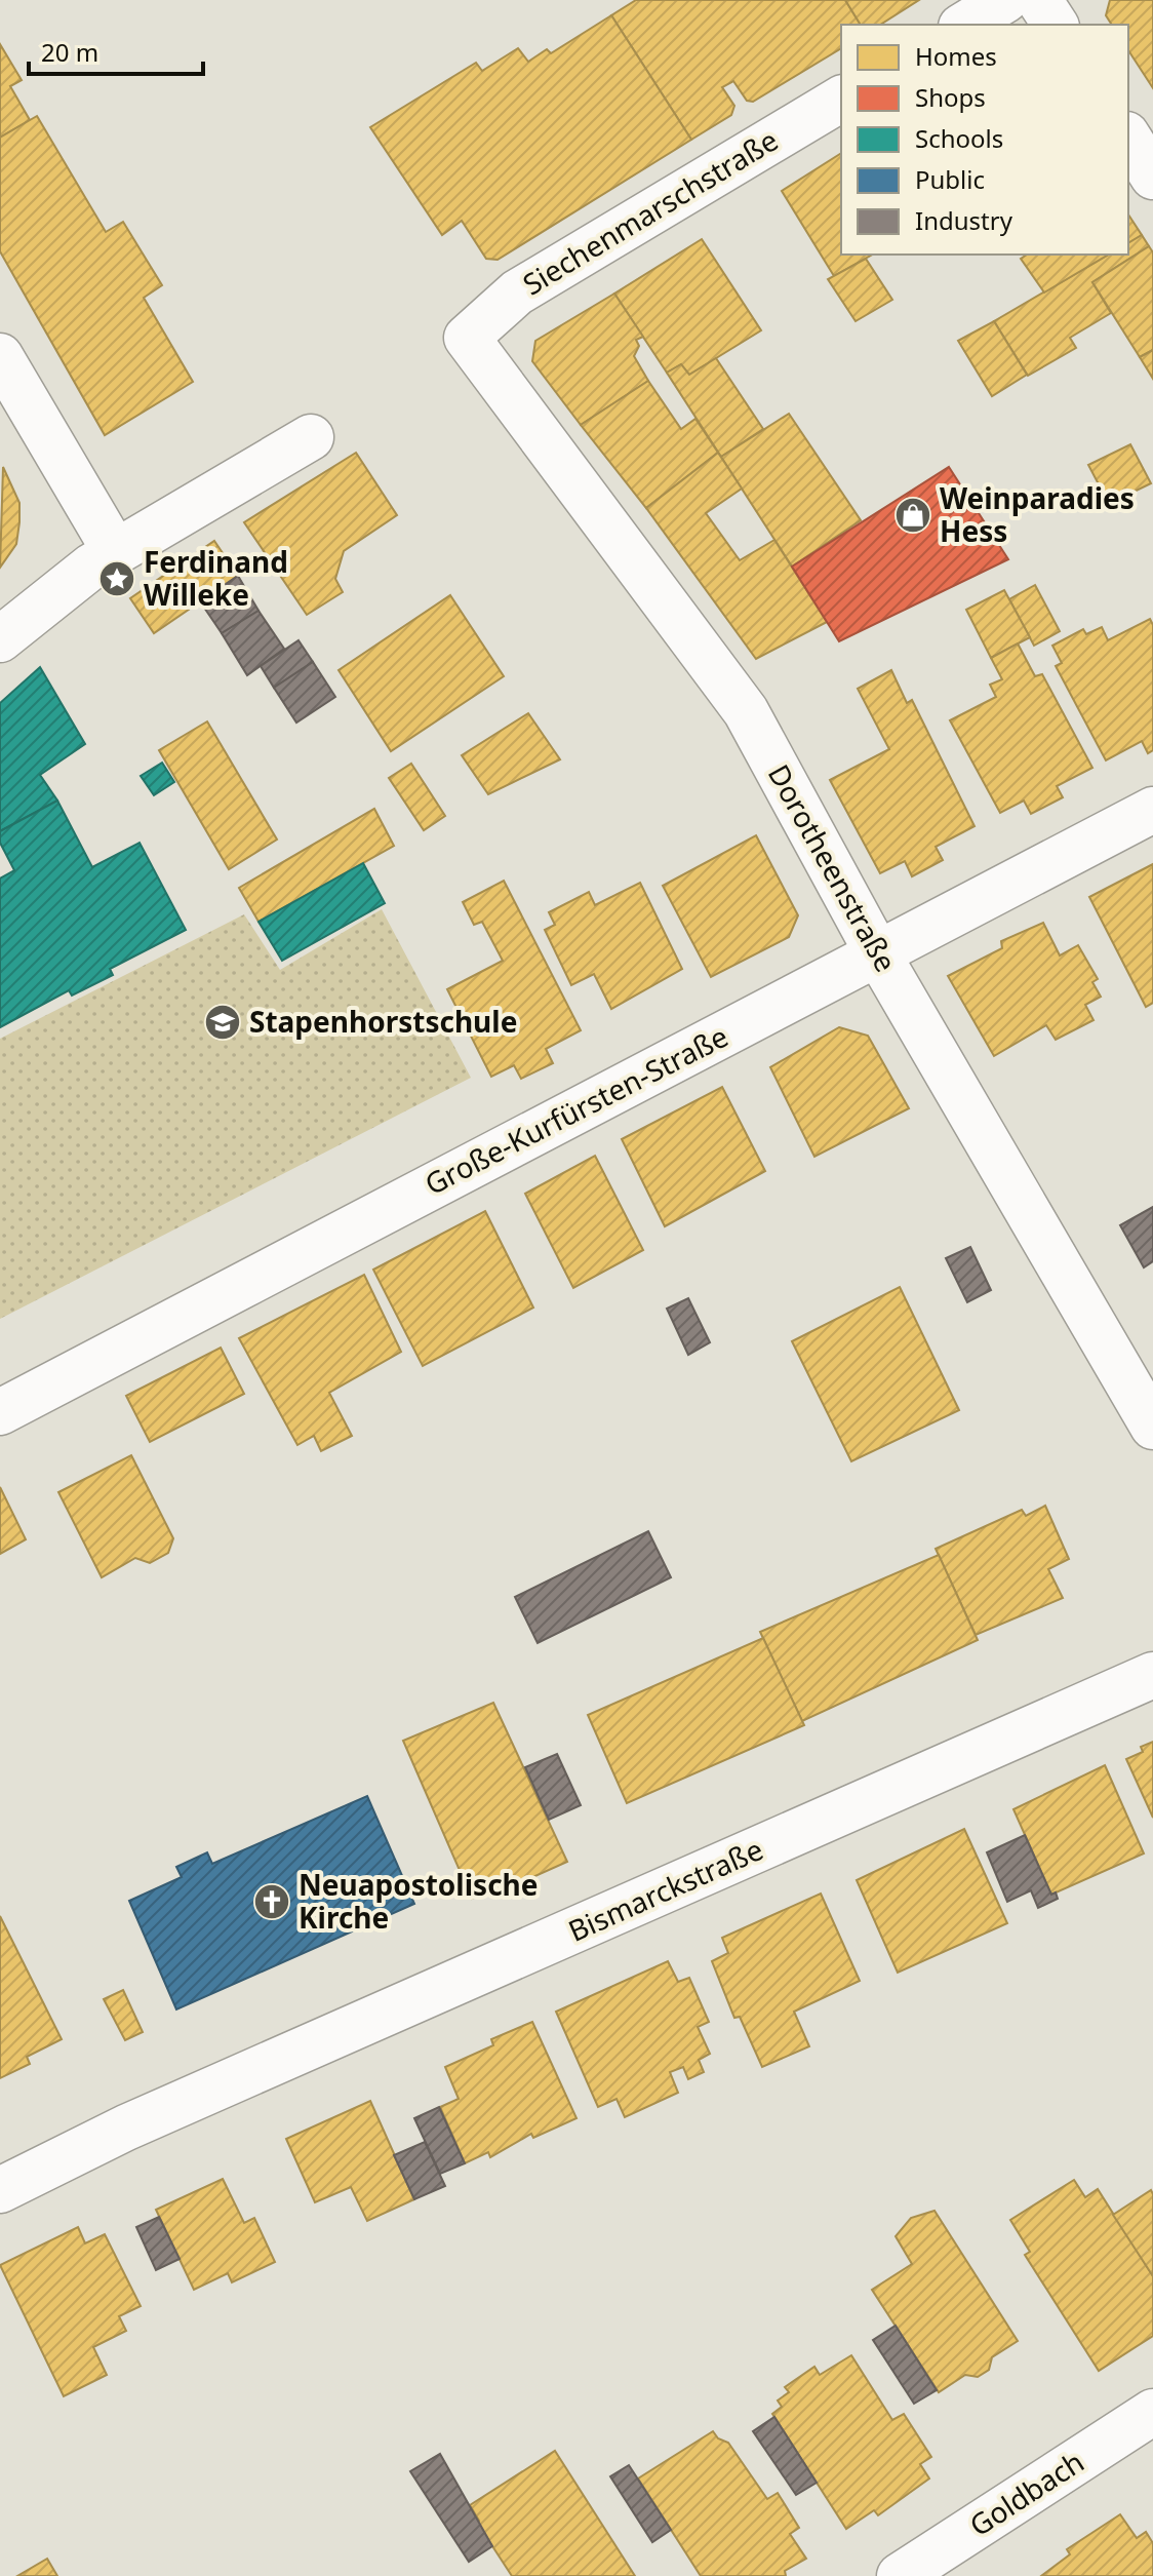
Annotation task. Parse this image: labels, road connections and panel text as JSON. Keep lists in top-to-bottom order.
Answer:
{
  "streets": {
    "street": [
      "Siechenmarschstraße",
      "Dorotheenstraße",
      "Große-Kurfürsten-Straße",
      "Bismarckstraße",
      "Goldbach"
    ]
  },
  "crossings": [
    ["Siechenmarschstraße", "Dorotheenstraße"],
    ["Dorotheenstraße", "Große-Kurfürsten-Straße"]
  ],
  "places": {
    "shop": ["Weinparadies Hess"],
    "place": ["Ferdinand Willeke"],
    "school or university": ["Stapenhorstschule"],
    "church": ["Neuapostolische Kirche"]
  },
  "legend": [
    "Homes",
    "Shops",
    "Schools",
    "Public",
    "Industry"
  ],
  "scale_bar": "20 m"
}
